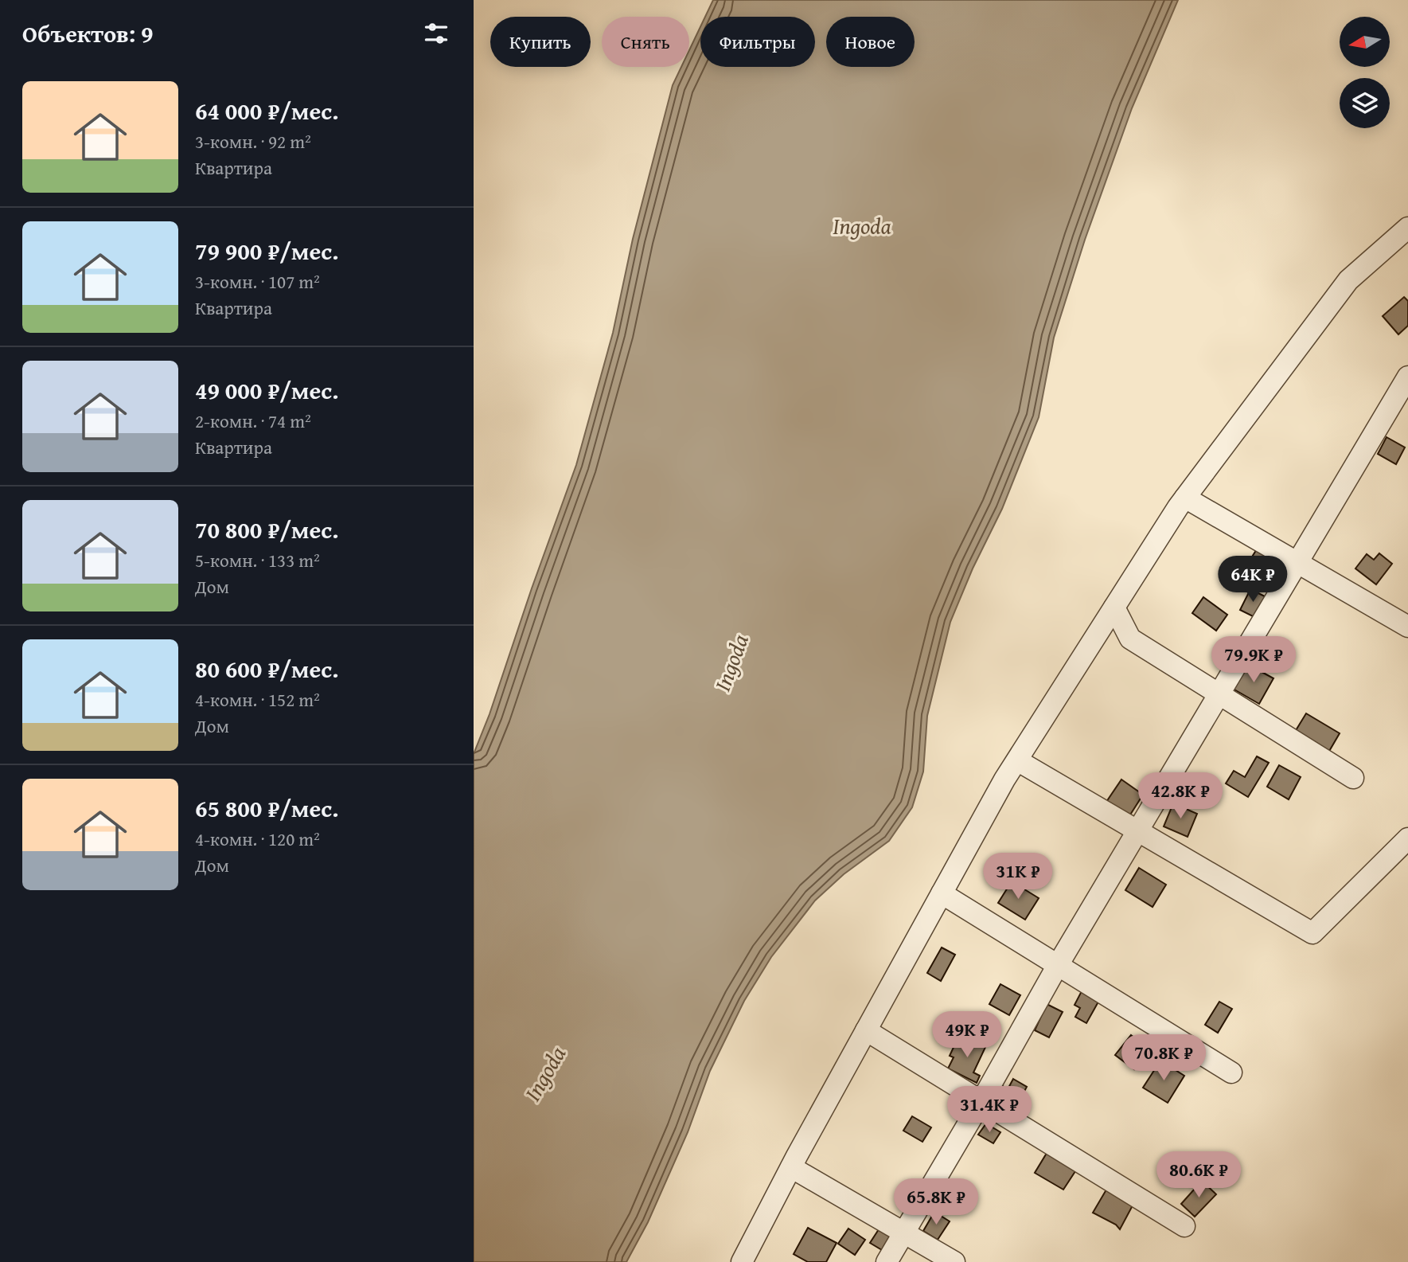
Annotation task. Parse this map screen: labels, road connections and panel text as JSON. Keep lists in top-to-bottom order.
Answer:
{
  "water": ["Ingoda"],
  "north": "left",
  "page": {
    "heading": "Объектов: 9",
    "chip": [
      "Купить",
      "Снять",
      "Фильтры",
      "Новое"
    ],
    "list": [
      {
        "name": "64 000 ₽/мес.",
        "note": "3-комн. · 92 m² · Квартира"
      },
      {
        "name": "79 900 ₽/мес.",
        "note": "3-комн. · 107 m² · Квартира"
      },
      {
        "name": "49 000 ₽/мес.",
        "note": "2-комн. · 74 m² · Квартира"
      },
      {
        "name": "70 800 ₽/мес.",
        "note": "5-комн. · 133 m² · Дом"
      },
      {
        "name": "80 600 ₽/мес.",
        "note": "4-комн. · 152 m² · Дом"
      },
      {
        "name": "65 800 ₽/мес.",
        "note": "4-комн. · 120 m² · Дом"
      }
    ],
    "price": [
      "64K ₽",
      "79.9K ₽",
      "42.8K ₽",
      "31K ₽",
      "49K ₽",
      "70.8K ₽",
      "31.4K ₽",
      "80.6K ₽",
      "65.8K ₽"
    ]
  }
}
